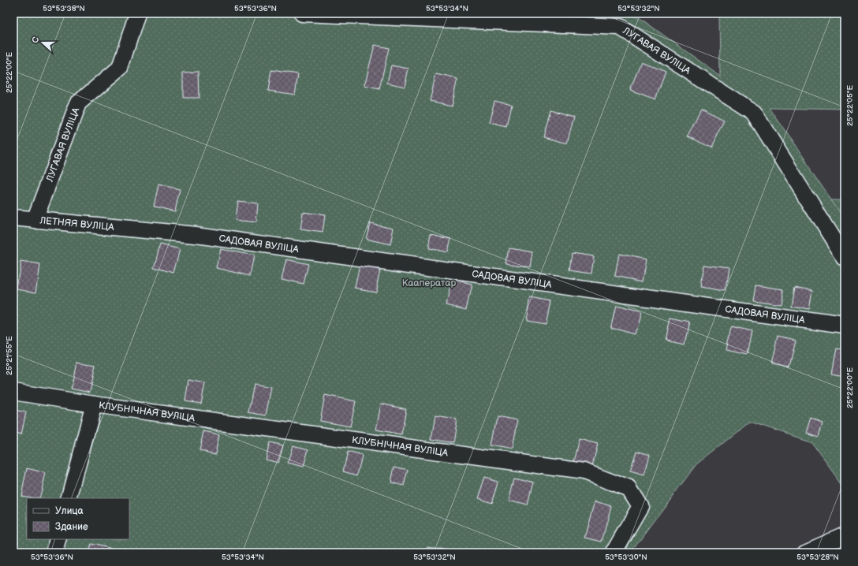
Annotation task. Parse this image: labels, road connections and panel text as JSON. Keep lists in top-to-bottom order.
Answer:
{
  "streets": {
    "street": [
      "ЛУГАВАЯ ВУЛІЦА",
      "ЛЕТНЯЯ ВУЛІЦА",
      "САДОВАЯ ВУЛІЦА",
      "КЛУБНІЧНАЯ ВУЛІЦА"
    ]
  },
  "crossings": [
    ["ЛУГАВАЯ ВУЛІЦА", "ЛЕТНЯЯ ВУЛІЦА"],
    ["ЛЕТНЯЯ ВУЛІЦА", "САДОВАЯ ВУЛІЦА"]
  ],
  "parks": ["Кааператар"],
  "legend": ["Улица", "Здание"],
  "north": "left",
  "coordinates": [
    "53°53'38\"N",
    "53°53'36\"N",
    "53°53'34\"N",
    "53°53'32\"N",
    "25°22'00\"E",
    "25°22'05\"E",
    "25°21'55\"E",
    "53°53'30\"N",
    "53°53'28\"N"
  ]
}
